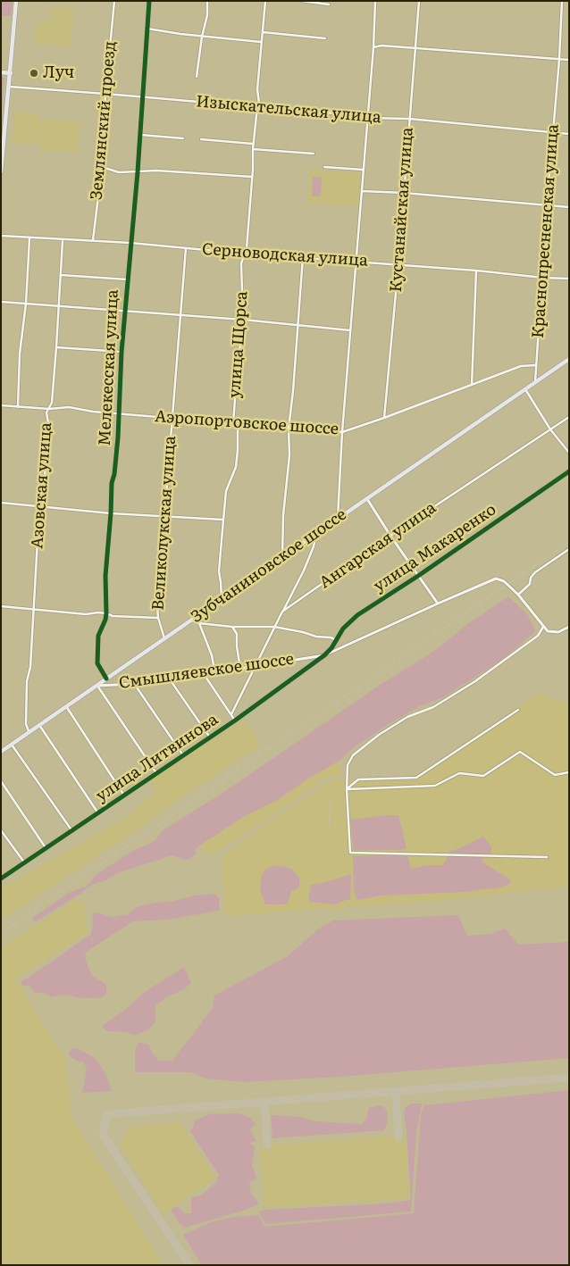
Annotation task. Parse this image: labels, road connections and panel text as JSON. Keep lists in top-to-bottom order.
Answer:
{
  "streets": {
    "main road": ["Зубчаниновское шоссе"],
    "street": [
      "Изыскательская улица",
      "Землянский проезд",
      "Кустанайская улица",
      "Краснопресненская улица",
      "Серноводская улица",
      "улица Щорса",
      "Мелекесская улица",
      "Аэропортовское шоссе",
      "Азовская улица",
      "Великолукская улица",
      "Ангарская улица",
      "улица Макаренко",
      "Смышляевское шоссе",
      "улица Литвинова"
    ]
  },
  "crossings": [
    ["Изыскательская улица", "Землянский проезд"],
    ["Изыскательская улица", "Кустанайская улица"],
    ["Изыскательская улица", "Краснопресненская улица"],
    ["Изыскательская улица", "улица Щорса"],
    ["Изыскательская улица", "Мелекесская улица"],
    ["Землянский проезд", "Серноводская улица"],
    ["Кустанайская улица", "Серноводская улица"],
    ["Кустанайская улица", "Аэропортовское шоссе"],
    ["Краснопресненская улица", "Серноводская улица"],
    ["Краснопресненская улица", "Аэропортовское шоссе"],
    ["Краснопресненская улица", "Зубчаниновское шоссе"],
    ["Серноводская улица", "улица Щорса"],
    ["Серноводская улица", "Мелекесская улица"],
    ["Серноводская улица", "Азовская улица"],
    ["Серноводская улица", "Великолукская улица"],
    ["улица Щорса", "Аэропортовское шоссе"],
    ["Мелекесская улица", "Аэропортовское шоссе"],
    ["Мелекесская улица", "Зубчаниновское шоссе"],
    ["Аэропортовское шоссе", "Азовская улица"],
    ["Аэропортовское шоссе", "Великолукская улица"],
    ["Азовская улица", "Зубчаниновское шоссе"],
    ["Великолукская улица", "Зубчаниновское шоссе"],
    ["Ангарская улица", "Смышляевское шоссе"],
    ["улица Макаренко", "Смышляевское шоссе"],
    ["улица Макаренко", "улица Литвинова"],
    ["Зубчаниновское шоссе", "Смышляевское шоссе"],
    ["Смышляевское шоссе", "улица Литвинова"]
  ],
  "places": ["Луч"]
}
